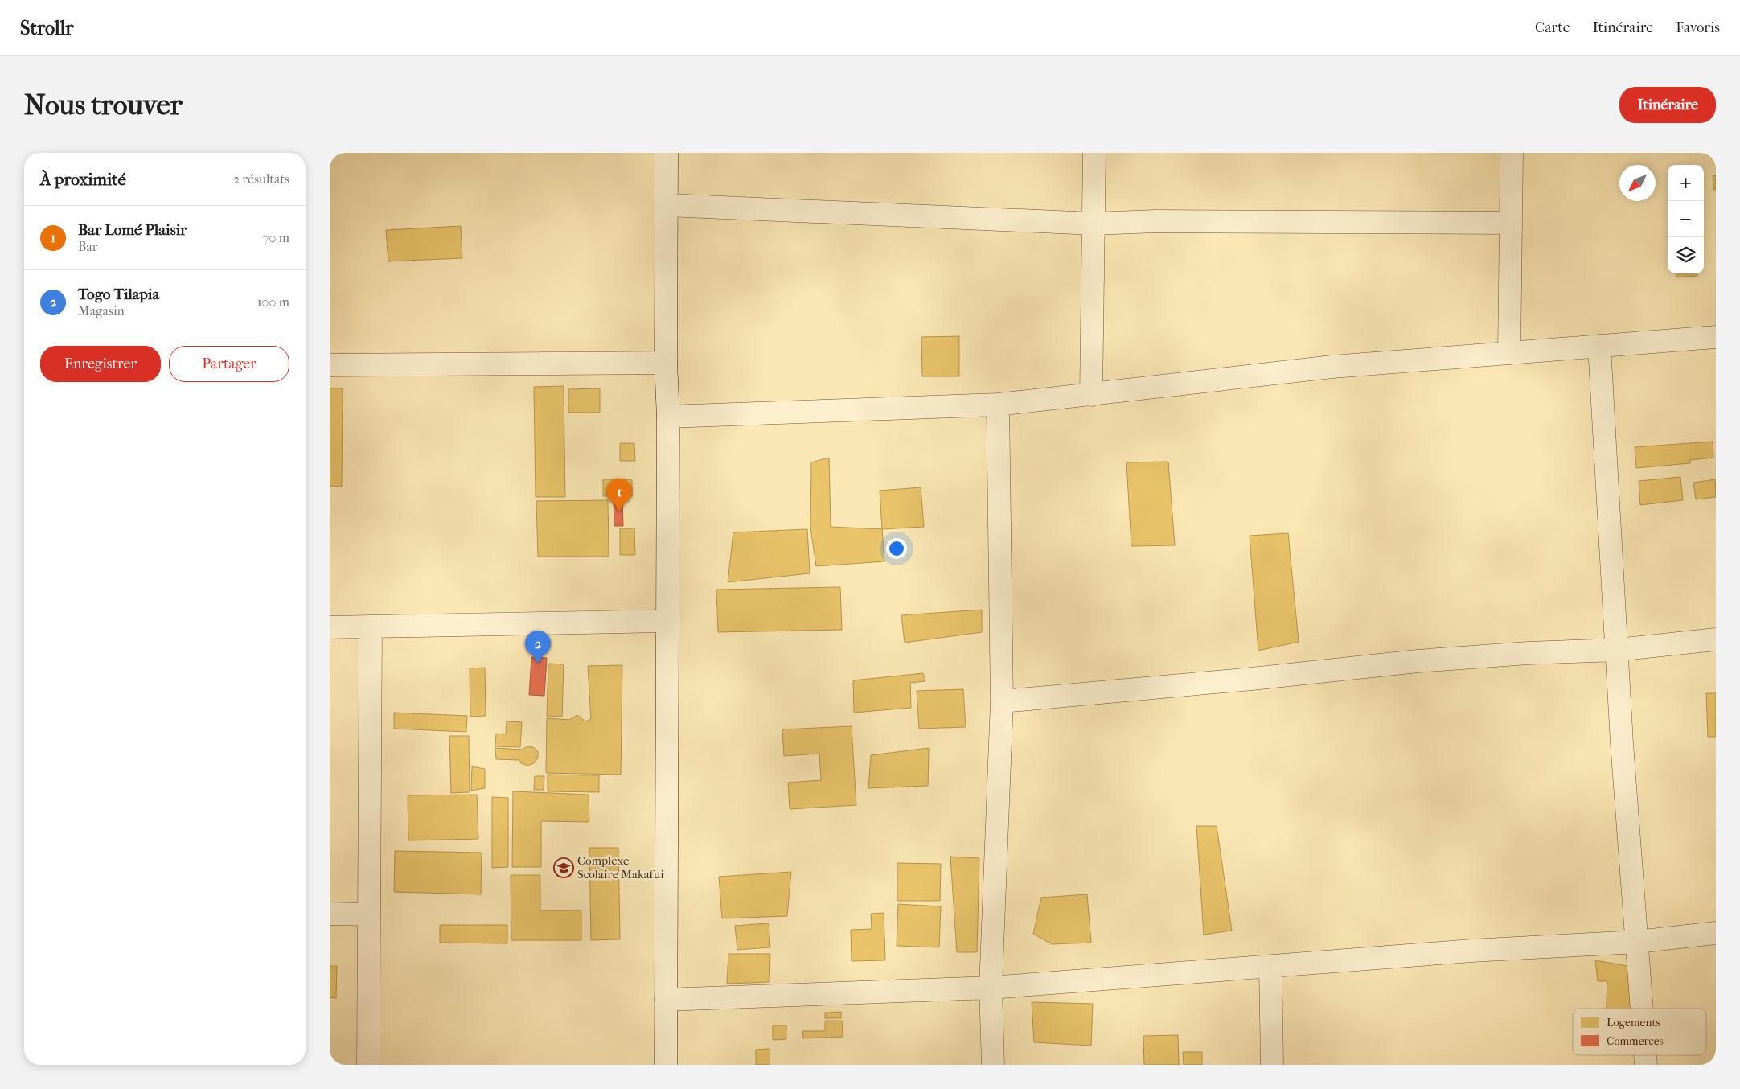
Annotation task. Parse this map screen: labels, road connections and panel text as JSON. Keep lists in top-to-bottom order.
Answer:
{
  "places": {
    "school or university": ["Complexe Scolaire Makafui"]
  },
  "legend": ["Logements", "Commerces"],
  "north": "bottom left",
  "page": {
    "header": "Strollr",
    "nav": ["Carte", "Itinéraire", "Favoris"],
    "buttons": [
      "Itinéraire",
      ["Enregistrer", "Partager"]
    ],
    "title": "Nous trouver",
    "heading": ["À proximité", "2 résultats"],
    "map_buttons": ["+", "−"],
    "list": [
      {
        "mark": "1",
        "name": "Bar Lomé Plaisir",
        "note": "Bar",
        "value": "70 m"
      },
      {
        "mark": "2",
        "name": "Togo Tilapia",
        "note": "Magasin",
        "value": "100 m"
      }
    ],
    "pins": ["1", "2"]
  }
}
